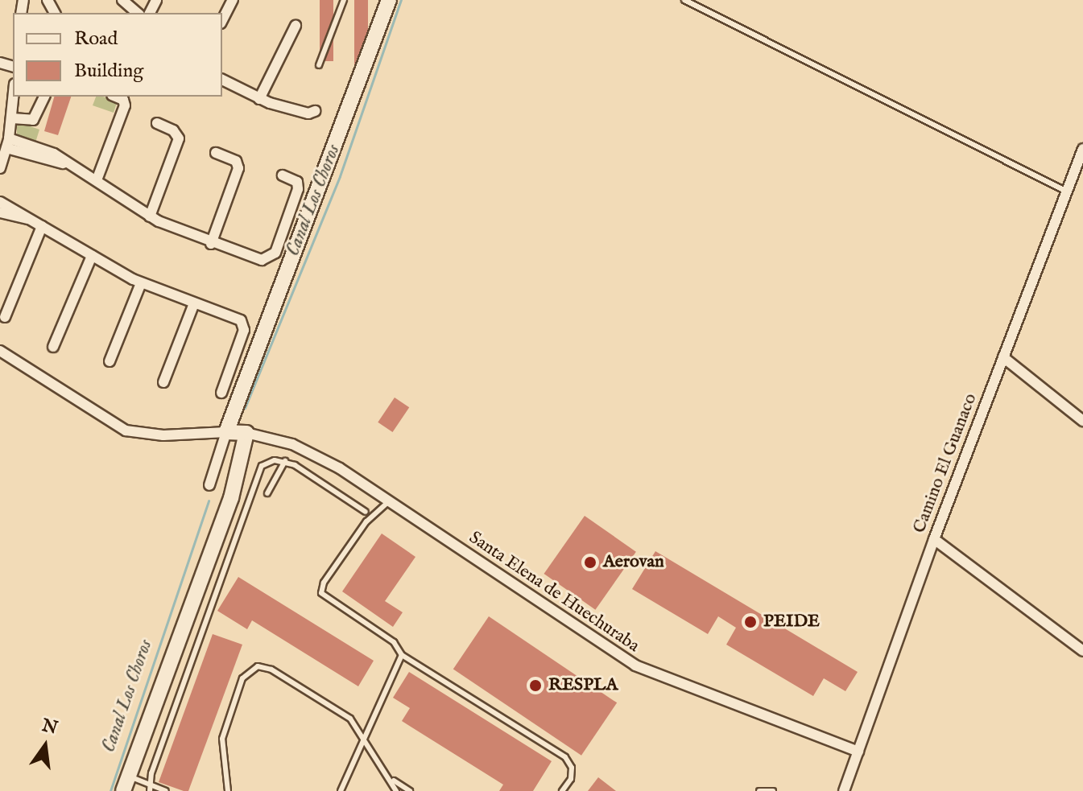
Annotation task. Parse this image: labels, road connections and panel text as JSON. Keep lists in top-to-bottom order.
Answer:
{
  "streets": {
    "street": ["Camino El Guanaco", "Santa Elena de Huechuraba"]
  },
  "crossings": [
    ["Camino El Guanaco", "Santa Elena de Huechuraba"]
  ],
  "water": ["Canal Los Choros"],
  "places": ["Aerovan", "PEIDE", "RESPLA"],
  "legend": ["Road", "Building"],
  "north": "top"
}
